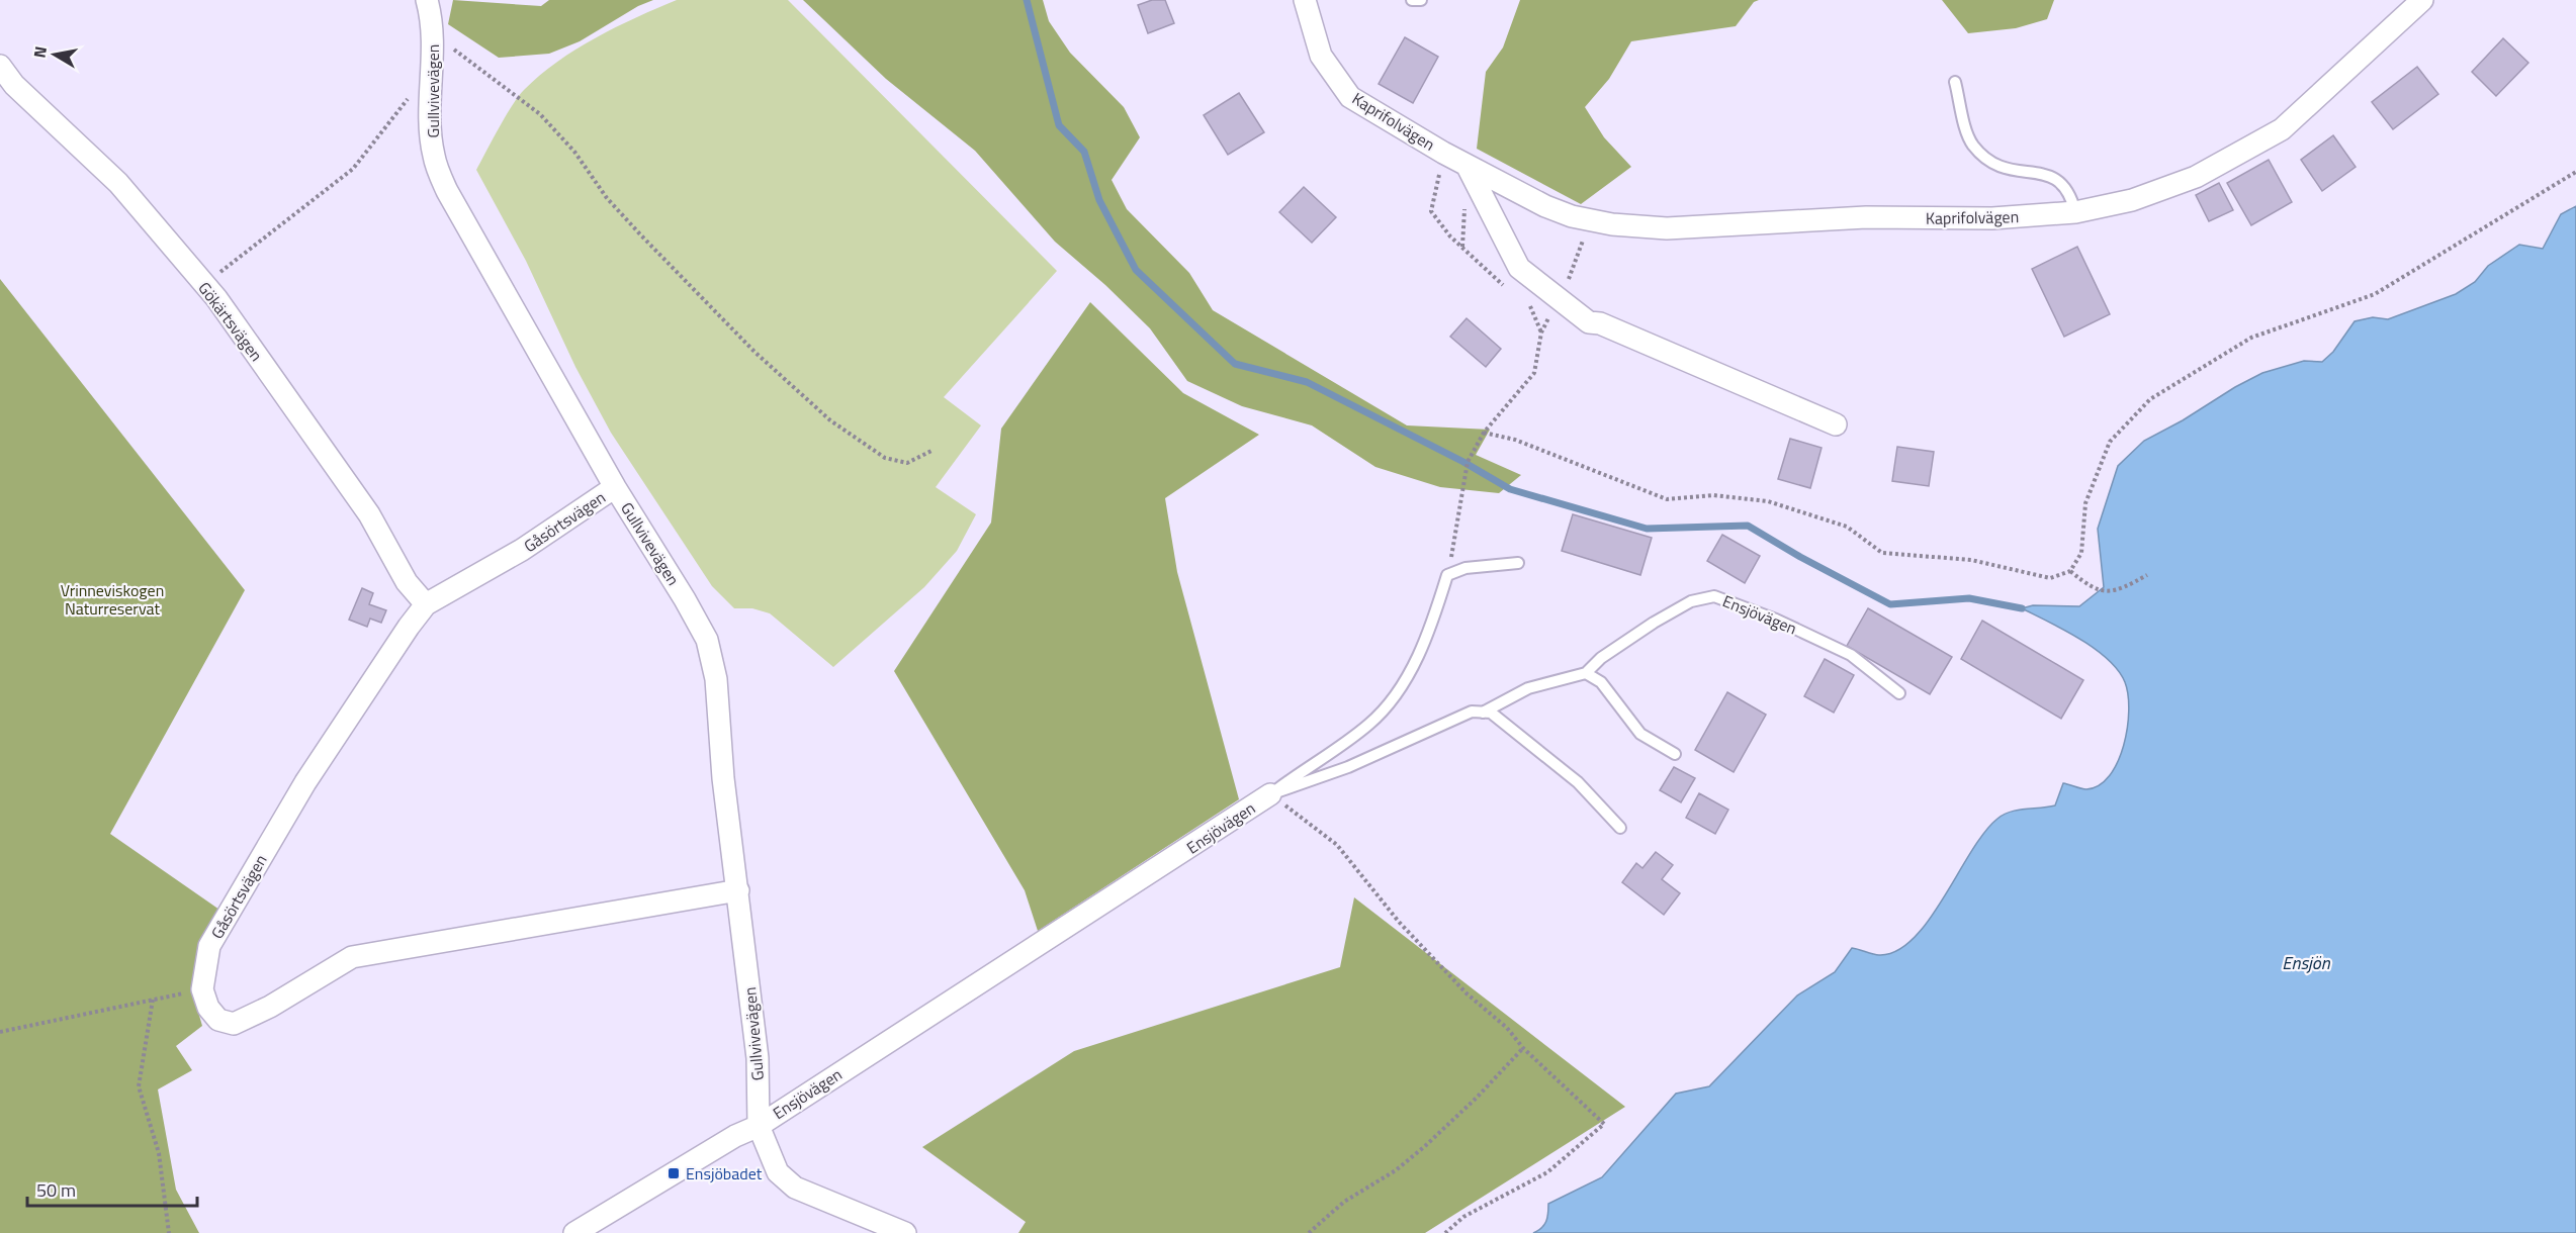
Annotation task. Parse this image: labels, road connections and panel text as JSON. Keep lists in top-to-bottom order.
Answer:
{
  "streets": {
    "street": [
      "Gullvivevägen",
      "Kaprifolvägen",
      "Gökärtsvägen",
      "Gåsörtsvägen",
      "Ensjövägen"
    ]
  },
  "crossings": [
    ["Gullvivevägen", "Gåsörtsvägen"],
    ["Gullvivevägen", "Ensjövägen"],
    ["Gökärtsvägen", "Gåsörtsvägen"]
  ],
  "water": ["Ensjön"],
  "parks": ["Vrinneviskogen Naturreservat"],
  "places": {
    "transit": ["Ensjöbadet"]
  },
  "scale_bar": "50 m",
  "north": "left"
}
